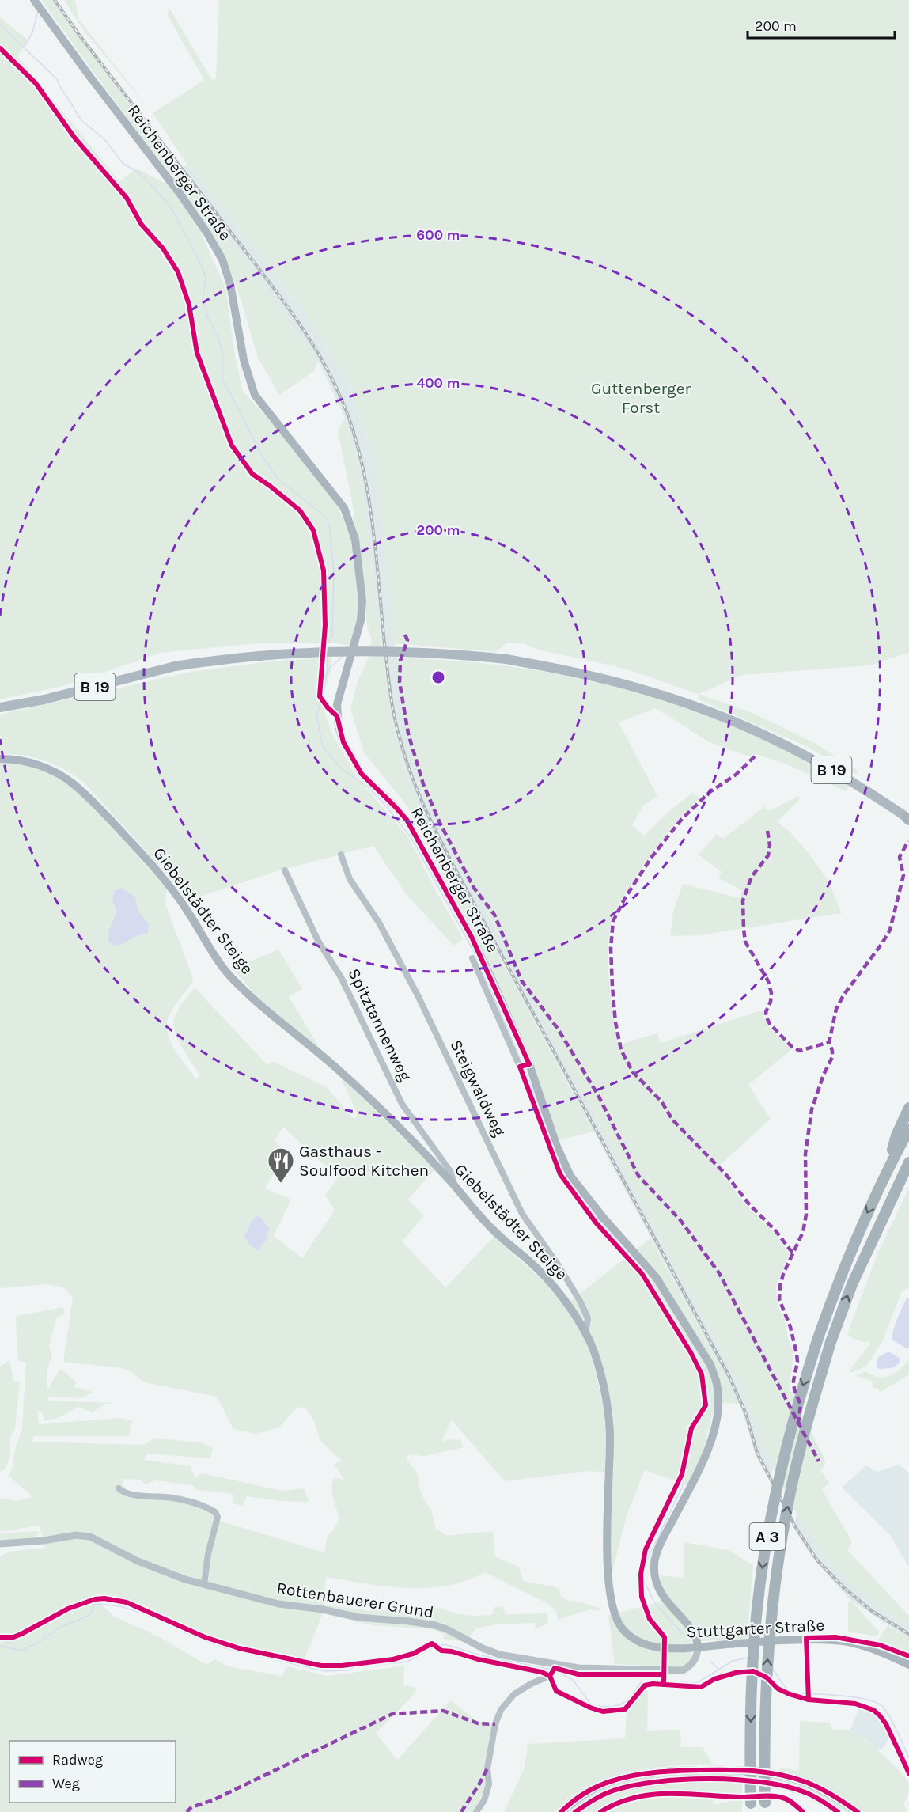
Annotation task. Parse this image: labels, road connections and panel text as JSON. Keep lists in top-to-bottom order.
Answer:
{
  "streets": {
    "highway": ["A 3"],
    "main road": [
      "Reichenberger Straße",
      "B 19",
      "Giebelstädter Steige",
      "Stuttgarter Straße"
    ],
    "street": ["Spitztannenweg", "Steigwaldweg", "Rottenbauerer Grund"]
  },
  "crossings": [
    ["Reichenberger Straße", "Rottenbauerer Grund"],
    ["Reichenberger Straße", "Stuttgarter Straße"],
    ["Giebelstädter Steige", "Spitztannenweg"],
    ["Giebelstädter Steige", "Steigwaldweg"],
    ["Giebelstädter Steige", "Stuttgarter Straße"],
    ["Rottenbauerer Grund", "Stuttgarter Straße"]
  ],
  "parks": ["Guttenberger Forst"],
  "places": {
    "restaurant": ["Gasthaus - Soulfood Kitchen"]
  },
  "legend": ["Radweg", "Weg"],
  "scale_bar": "200 m",
  "rings": ["600 m", "400 m", "200 m"]
}
